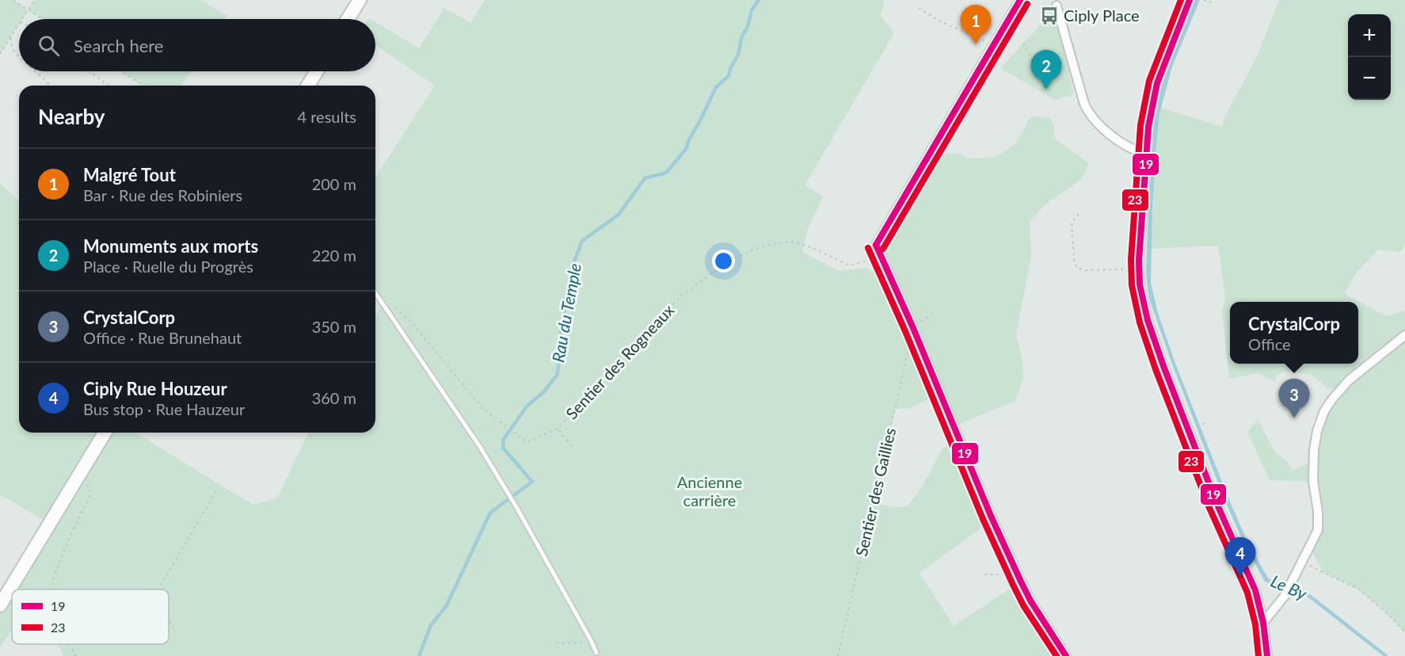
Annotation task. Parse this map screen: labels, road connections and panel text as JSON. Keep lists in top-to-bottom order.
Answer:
{
  "streets": {
    "path": ["Sentier des Rogneaux", "Sentier des Gaillies"]
  },
  "water": ["Rau du Temple", "Le By"],
  "parks": ["Ancienne carrière"],
  "places": {
    "bus stop": ["Ciply Place"]
  },
  "lines": ["transit line 19", "transit line 23"],
  "legend": ["19", "23"],
  "page": {
    "pins": [
      "1",
      "2",
      "3",
      "4"
    ],
    "map_buttons": ["+", "−"],
    "search": "Search here",
    "heading": ["Nearby", "4 results"],
    "list": [
      {
        "mark": "1",
        "name": "Malgré Tout",
        "note": "Bar · Rue des Robiniers",
        "value": "200 m"
      },
      {
        "mark": "2",
        "name": "Monuments aux morts",
        "note": "Place · Ruelle du Progrès",
        "value": "220 m"
      },
      {
        "mark": "3",
        "name": "CrystalCorp",
        "note": "Office · Rue Brunehaut",
        "value": "350 m"
      },
      {
        "mark": "4",
        "name": "Ciply Rue Houzeur",
        "note": "Bus stop · Rue Hauzeur",
        "value": "360 m"
      }
    ],
    "popup": ["CrystalCorp", "Office"]
  }
}
